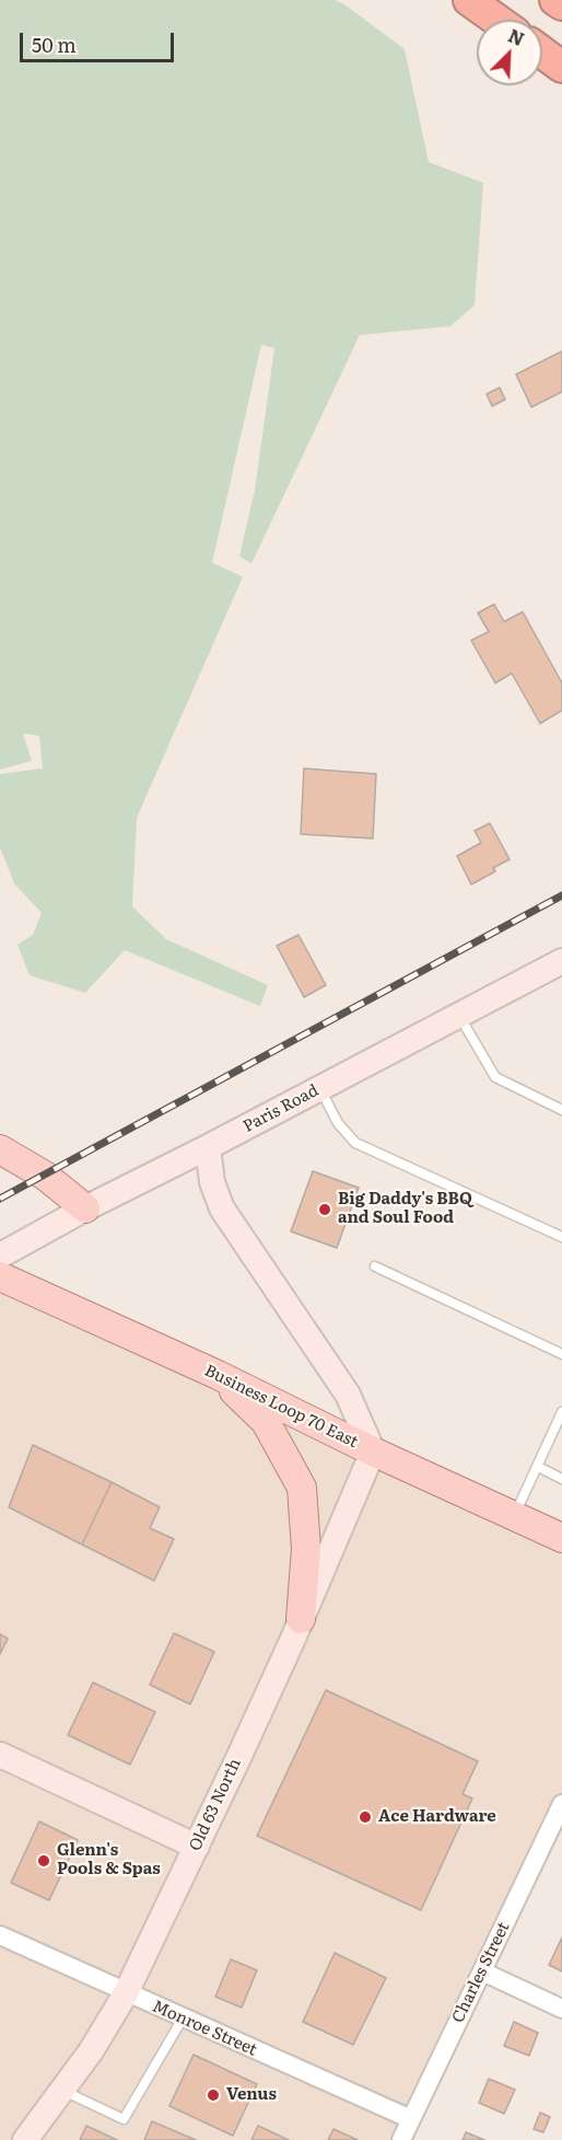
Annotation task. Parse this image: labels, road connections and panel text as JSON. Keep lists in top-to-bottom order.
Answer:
{
  "streets": {
    "main road": ["Paris Road", "Business Loop 70 East", "Old 63 North"],
    "street": ["Charles Street", "Monroe Street"]
  },
  "crossings": [
    ["Paris Road", "Business Loop 70 East"],
    ["Business Loop 70 East", "Old 63 North"],
    ["Old 63 North", "Monroe Street"],
    ["Charles Street", "Monroe Street"]
  ],
  "places": [
    "Big Daddy's BBQ and Soul Food",
    "Ace Hardware",
    "Glenn's Pools & Spas",
    "Venus"
  ],
  "scale_bar": "50 m",
  "north": "top right"
}
